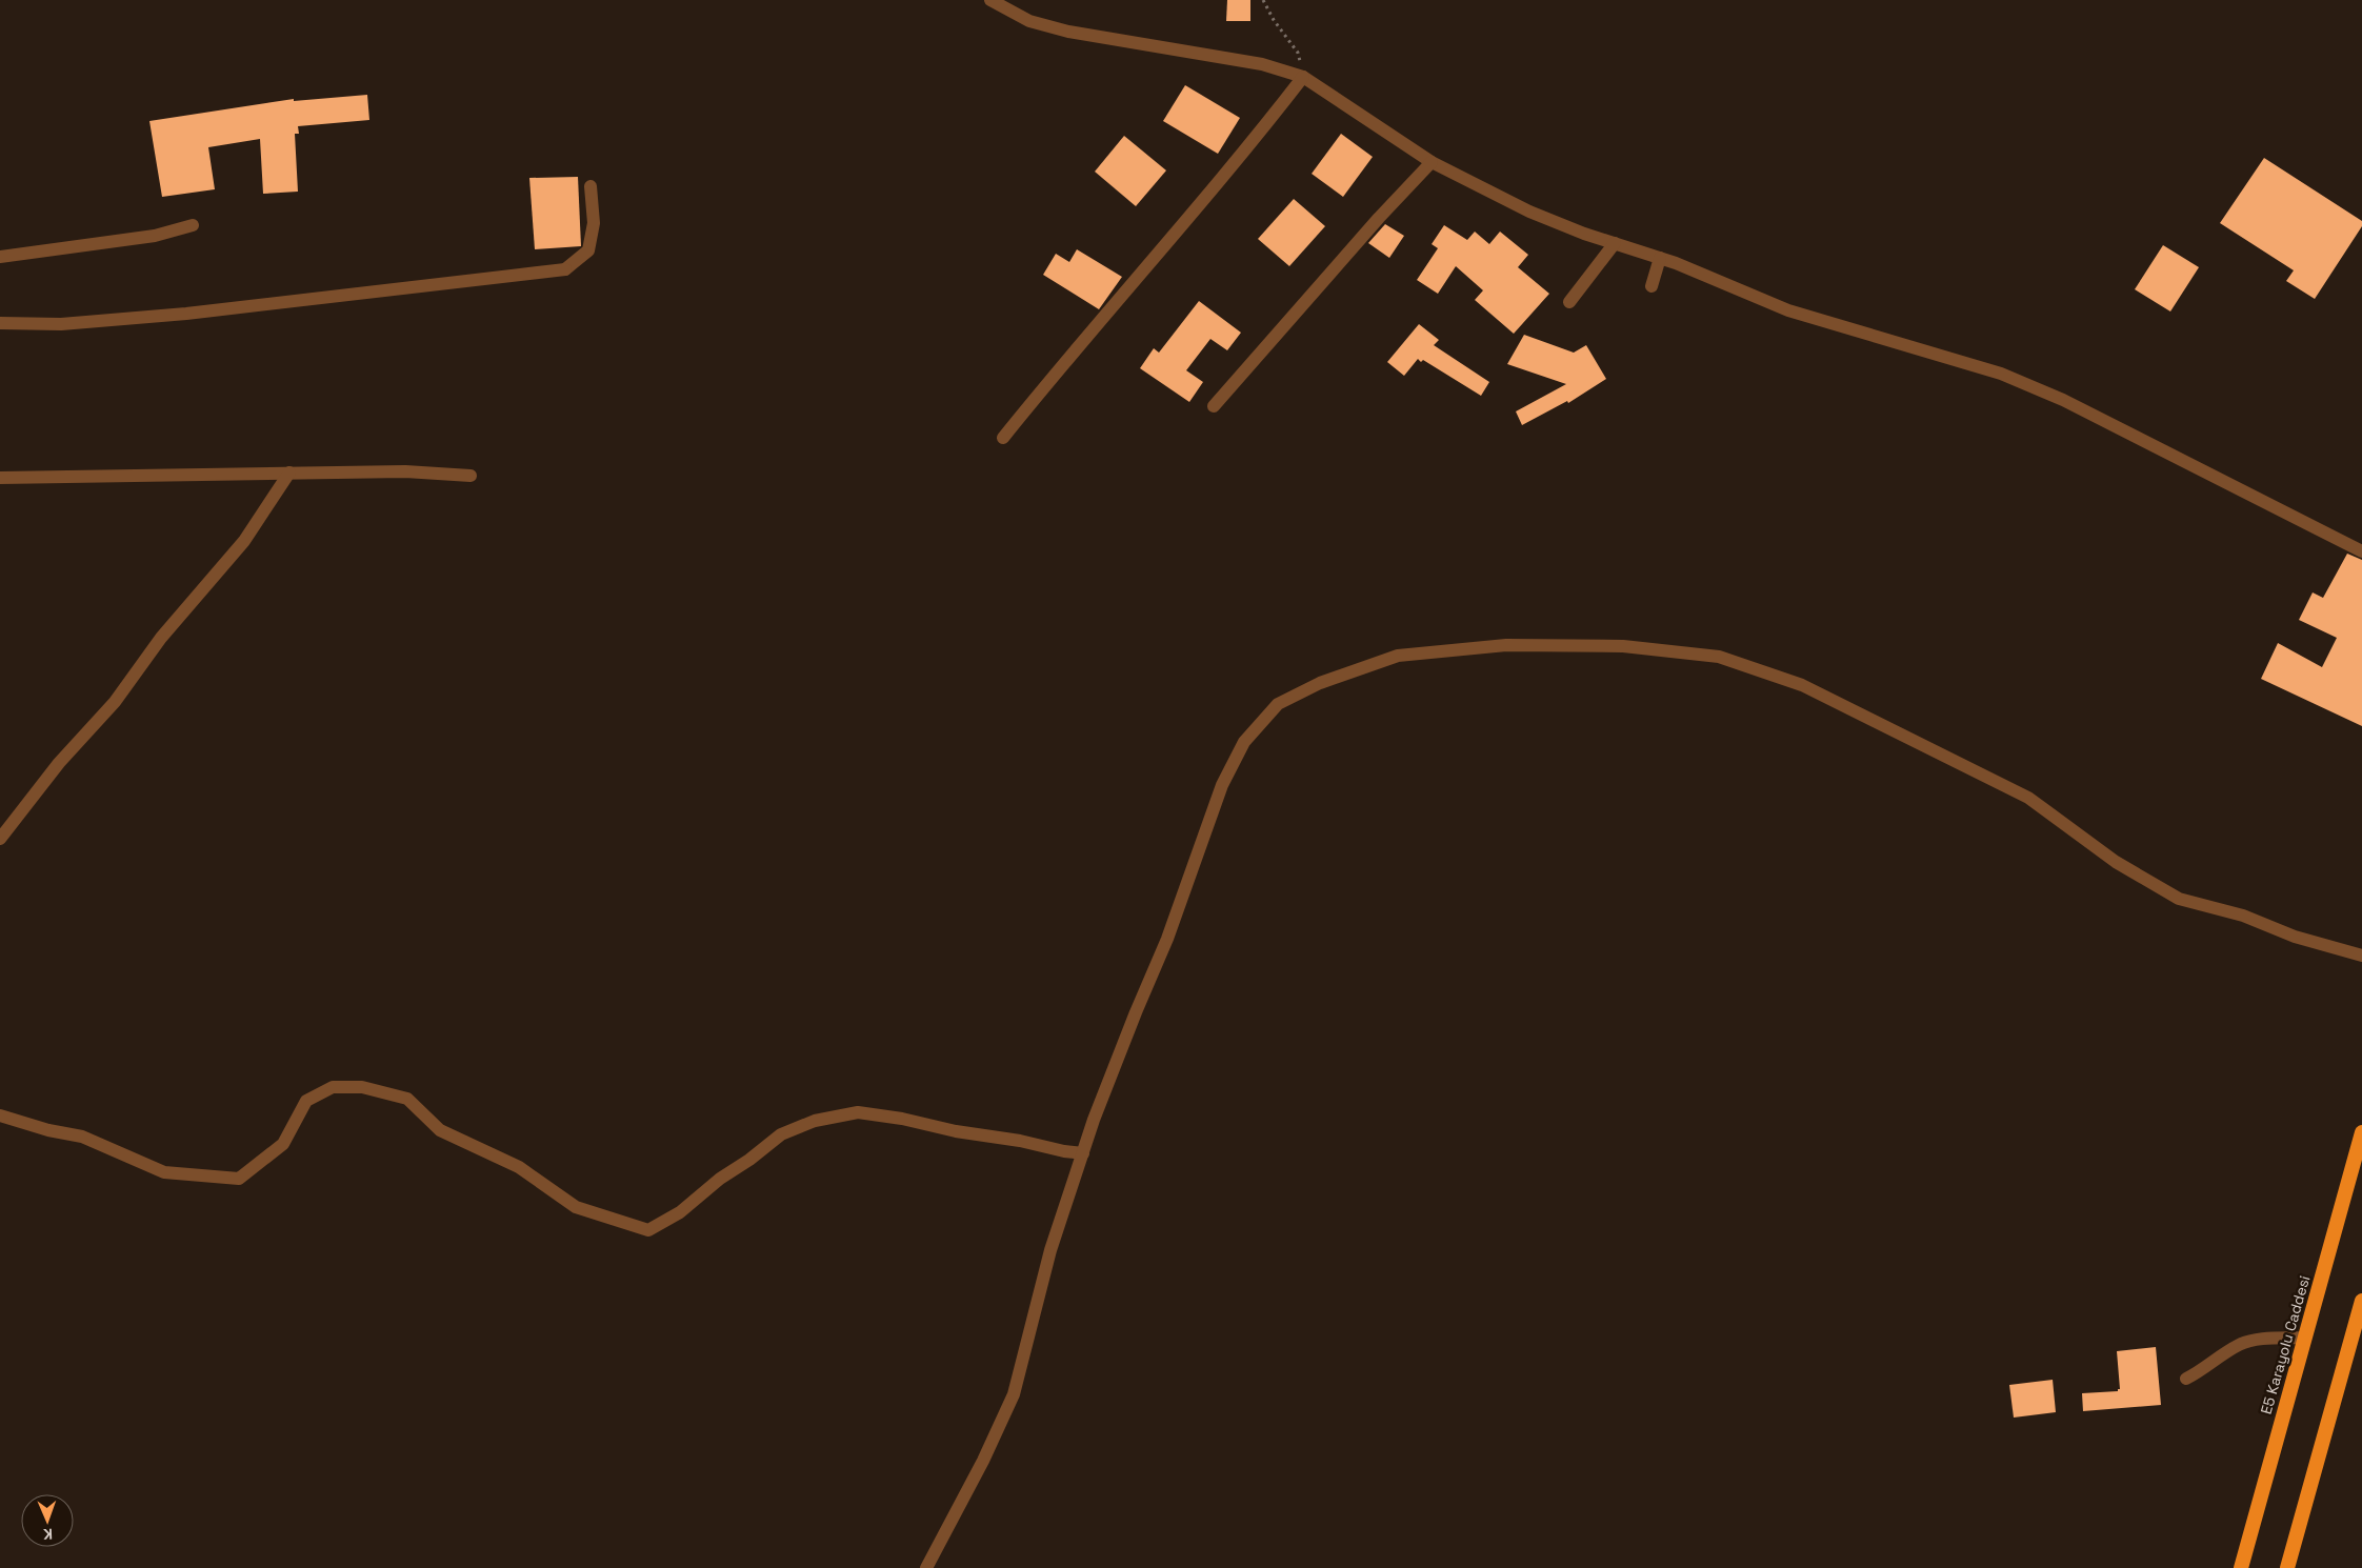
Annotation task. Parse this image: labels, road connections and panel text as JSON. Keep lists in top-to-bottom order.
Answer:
{
  "streets": {
    "highway": ["E5 Karayolu Caddesi"]
  },
  "north": "bottom"
}
